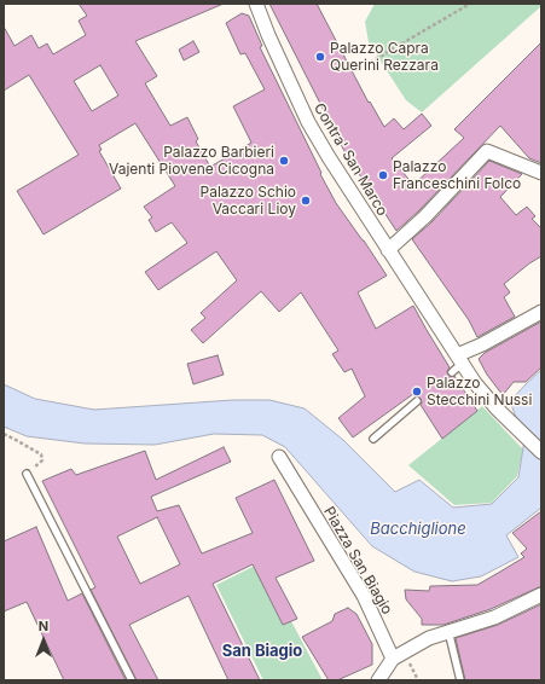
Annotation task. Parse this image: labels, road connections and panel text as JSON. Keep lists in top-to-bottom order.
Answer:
{
  "streets": {
    "street": ["Contra' San Marco", "Piazza San Biagio"]
  },
  "districts": ["San Biagio"],
  "water": ["Bacchiglione"],
  "places": [
    "Palazzo Capra Querini Rezzara",
    "Palazzo Barbieri Vajenti Piovene Cicogna",
    "Palazzo Franceschini Folco",
    "Palazzo Schio Vaccari Lioy",
    "Palazzo Stecchini Nussi"
  ],
  "north": "top"
}
